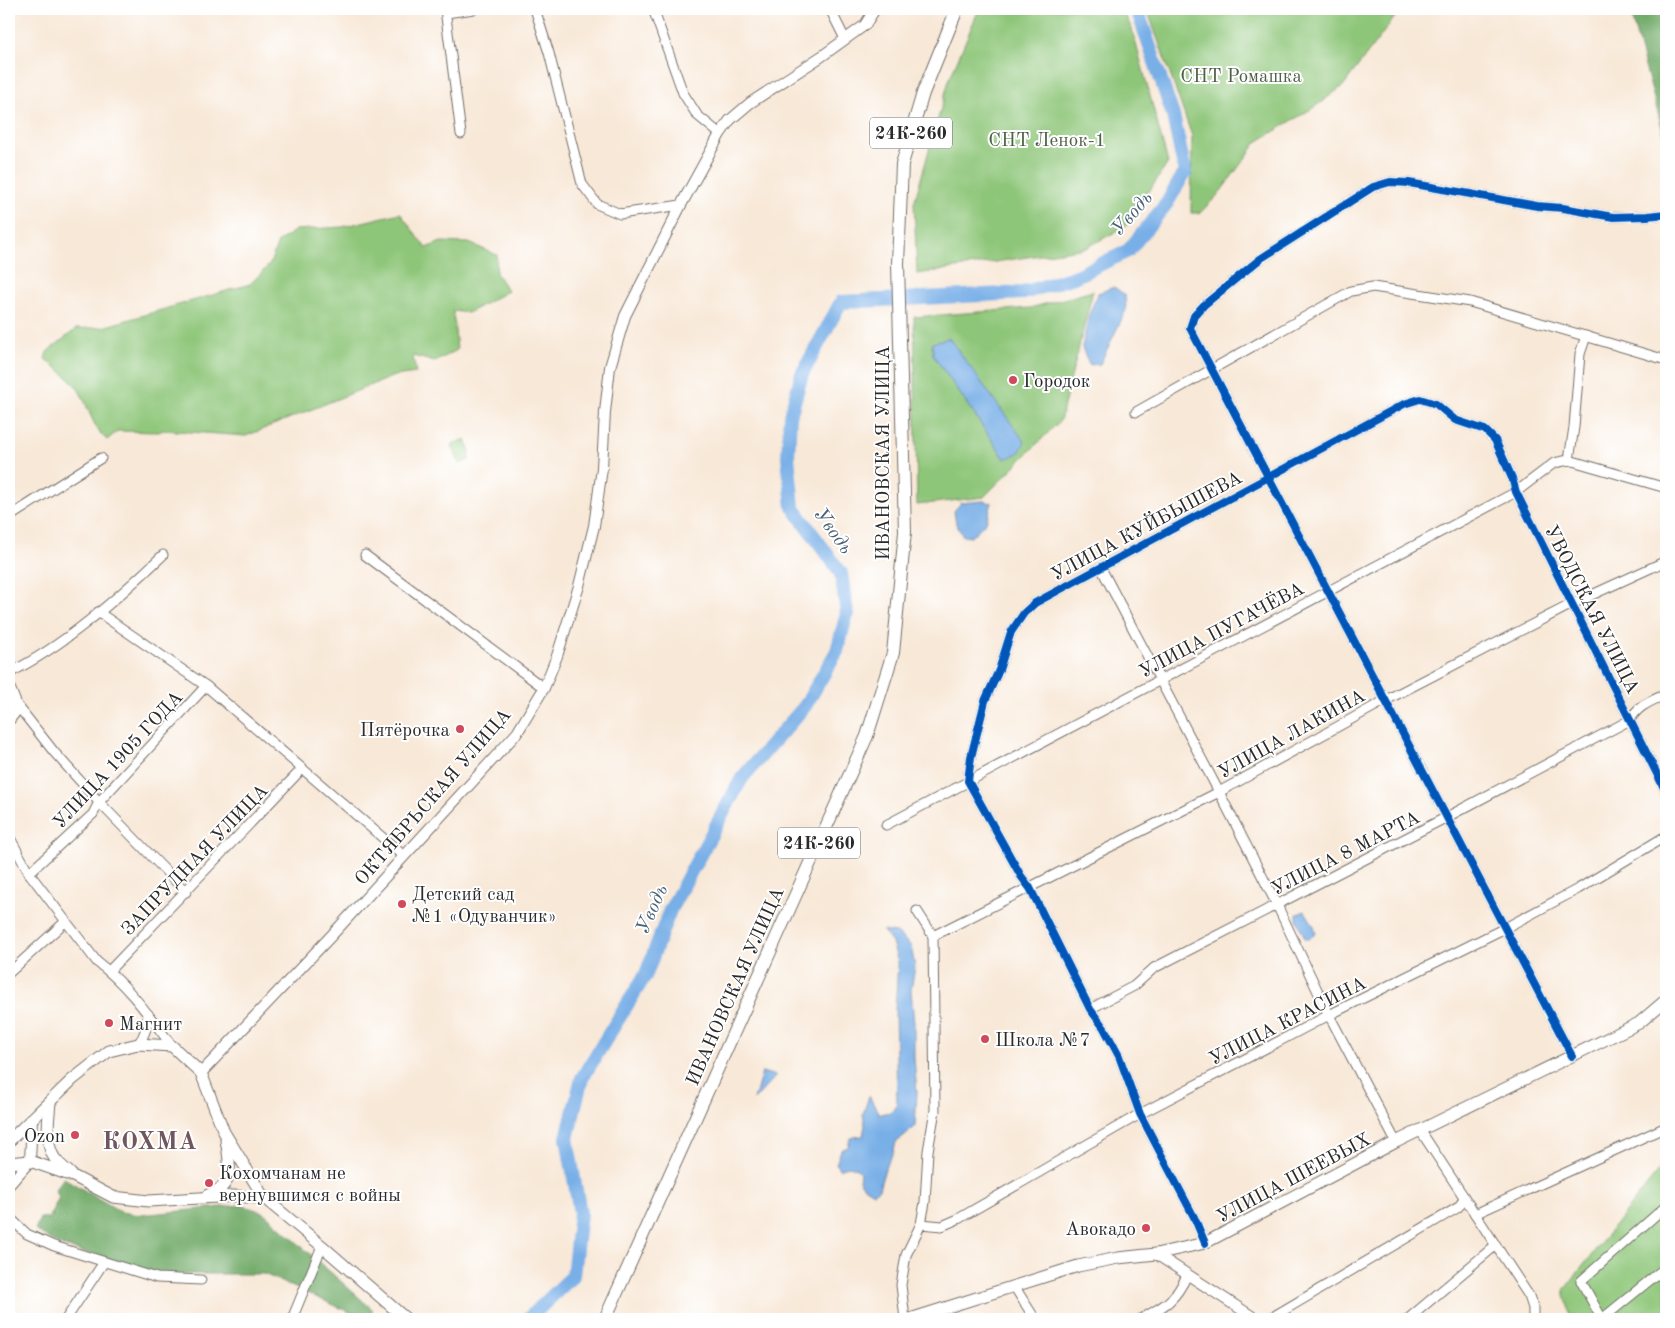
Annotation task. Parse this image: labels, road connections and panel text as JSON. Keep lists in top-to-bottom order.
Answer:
{
  "streets": {
    "main road": ["24К-260", "ИВАНОВСКАЯ УЛИЦА", "УЛИЦА ШЕЕВЫХ"],
    "street": [
      "УЛИЦА КУЙБЫШЕВА",
      "УВОДСКАЯ УЛИЦА",
      "УЛИЦА ПУГАЧЁВА",
      "УЛИЦА ЛАКИНА",
      "УЛИЦА 1905 ГОДА",
      "ОКТЯБРЬСКАЯ УЛИЦА",
      "УЛИЦА 8 МАРТА",
      "ЗАПРУДНАЯ УЛИЦА",
      "УЛИЦА КРАСИНА"
    ]
  },
  "crossings": [
    ["УЛИЦА КУЙБЫШЕВА", "УВОДСКАЯ УЛИЦА"],
    ["УЛИЦА КУЙБЫШЕВА", "УЛИЦА ПУГАЧЁВА"],
    ["УВОДСКАЯ УЛИЦА", "УЛИЦА ПУГАЧЁВА"],
    ["УВОДСКАЯ УЛИЦА", "УЛИЦА ЛАКИНА"],
    ["УВОДСКАЯ УЛИЦА", "УЛИЦА 8 МАРТА"]
  ],
  "districts": ["КОХМА"],
  "water": ["Уводь"],
  "parks": ["СНТ Ромашка", "СНТ Ленок-1"],
  "places": [
    "Городок",
    "Пятёрочка",
    "Детский сад №1 «Одуванчик»",
    "Магнит",
    "Школа №7",
    "Ozon",
    "Кохомчанам не вернувшимся с войны",
    "Авокадо"
  ]
}
